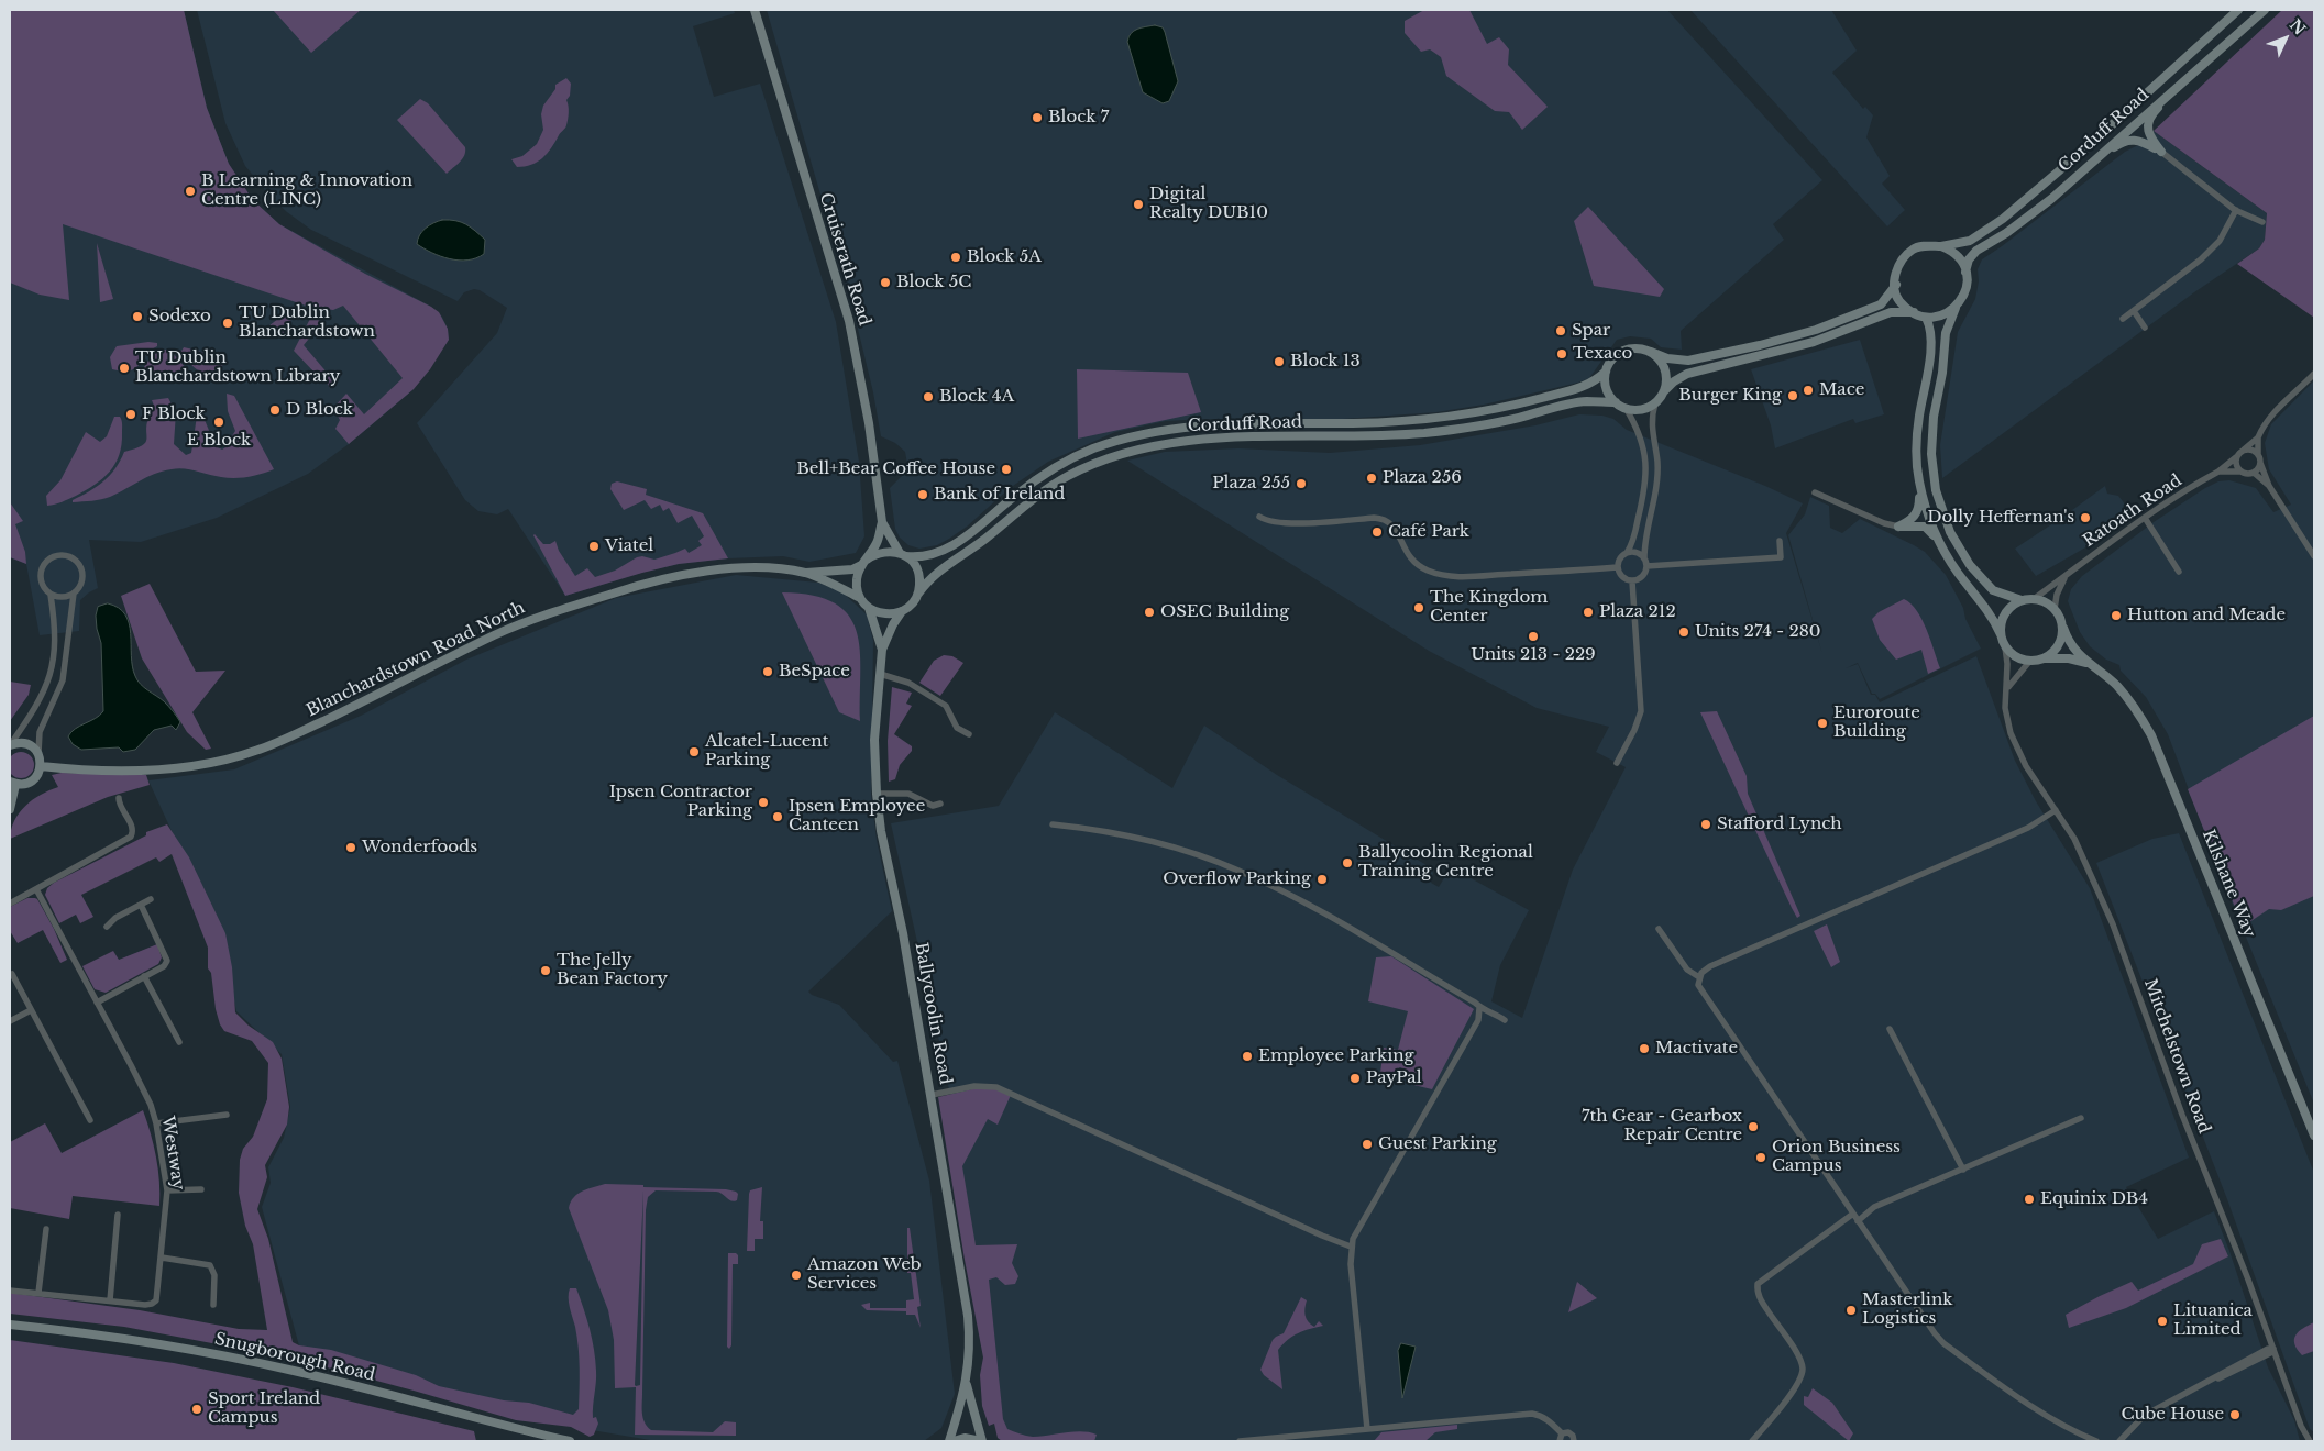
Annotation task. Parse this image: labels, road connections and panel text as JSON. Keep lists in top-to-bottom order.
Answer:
{
  "streets": {
    "street": [
      "Corduff Road",
      "Cruiserath Road",
      "Ratoath Road",
      "Blanchardstown Road North",
      "Kilshane Way",
      "Ballycoolin Road",
      "Mitchelstown Road",
      "Westway",
      "Snugborough Road"
    ]
  },
  "crossings": [
    ["Corduff Road", "Cruiserath Road"],
    ["Corduff Road", "Blanchardstown Road North"],
    ["Corduff Road", "Ballycoolin Road"],
    ["Cruiserath Road", "Blanchardstown Road North"],
    ["Cruiserath Road", "Ballycoolin Road"],
    ["Ratoath Road", "Kilshane Way"],
    ["Ratoath Road", "Mitchelstown Road"],
    ["Blanchardstown Road North", "Ballycoolin Road"],
    ["Kilshane Way", "Mitchelstown Road"]
  ],
  "places": [
    "Block 7",
    "B Learning & Innovation Centre (LINC)",
    "Digital Realty DUB10",
    "Block 5A",
    "Block 5C",
    "Sodexo",
    "TU Dublin Blanchardstown",
    "Spar",
    "Texaco",
    "Block 13",
    "TU Dublin Blanchardstown Library",
    "Mace",
    "Burger King",
    "Block 4A",
    "D Block",
    "F Block",
    "E Block",
    "Bell+Bear Coffee House",
    "Plaza 256",
    "Plaza 255",
    "Bank of Ireland",
    "Dolly Heffernan's",
    "Café Park",
    "Viatel",
    "The Kingdom Center",
    "OSEC Building",
    "Plaza 212",
    "Hutton and Meade",
    "Units 274 - 280",
    "Units 213 - 229",
    "BeSpace",
    "Euroroute Building",
    "Alcatel-Lucent Parking",
    "Ipsen Contractor Parking",
    "Ipsen Employee Canteen",
    "Stafford Lynch",
    "Wonderfoods",
    "Ballycoolin Regional Training Centre",
    "Overflow Parking",
    "The Jelly Bean Factory",
    "Mactivate",
    "Employee Parking",
    "PayPal",
    "7th Gear - Gearbox Repair Centre",
    "Guest Parking",
    "Orion Business Campus",
    "Equinix DB4",
    "Amazon Web Services",
    "Masterlink Logistics",
    "Lituanica Limited",
    "Sport Ireland Campus",
    "Cube House"
  ],
  "north": "top right"
}
